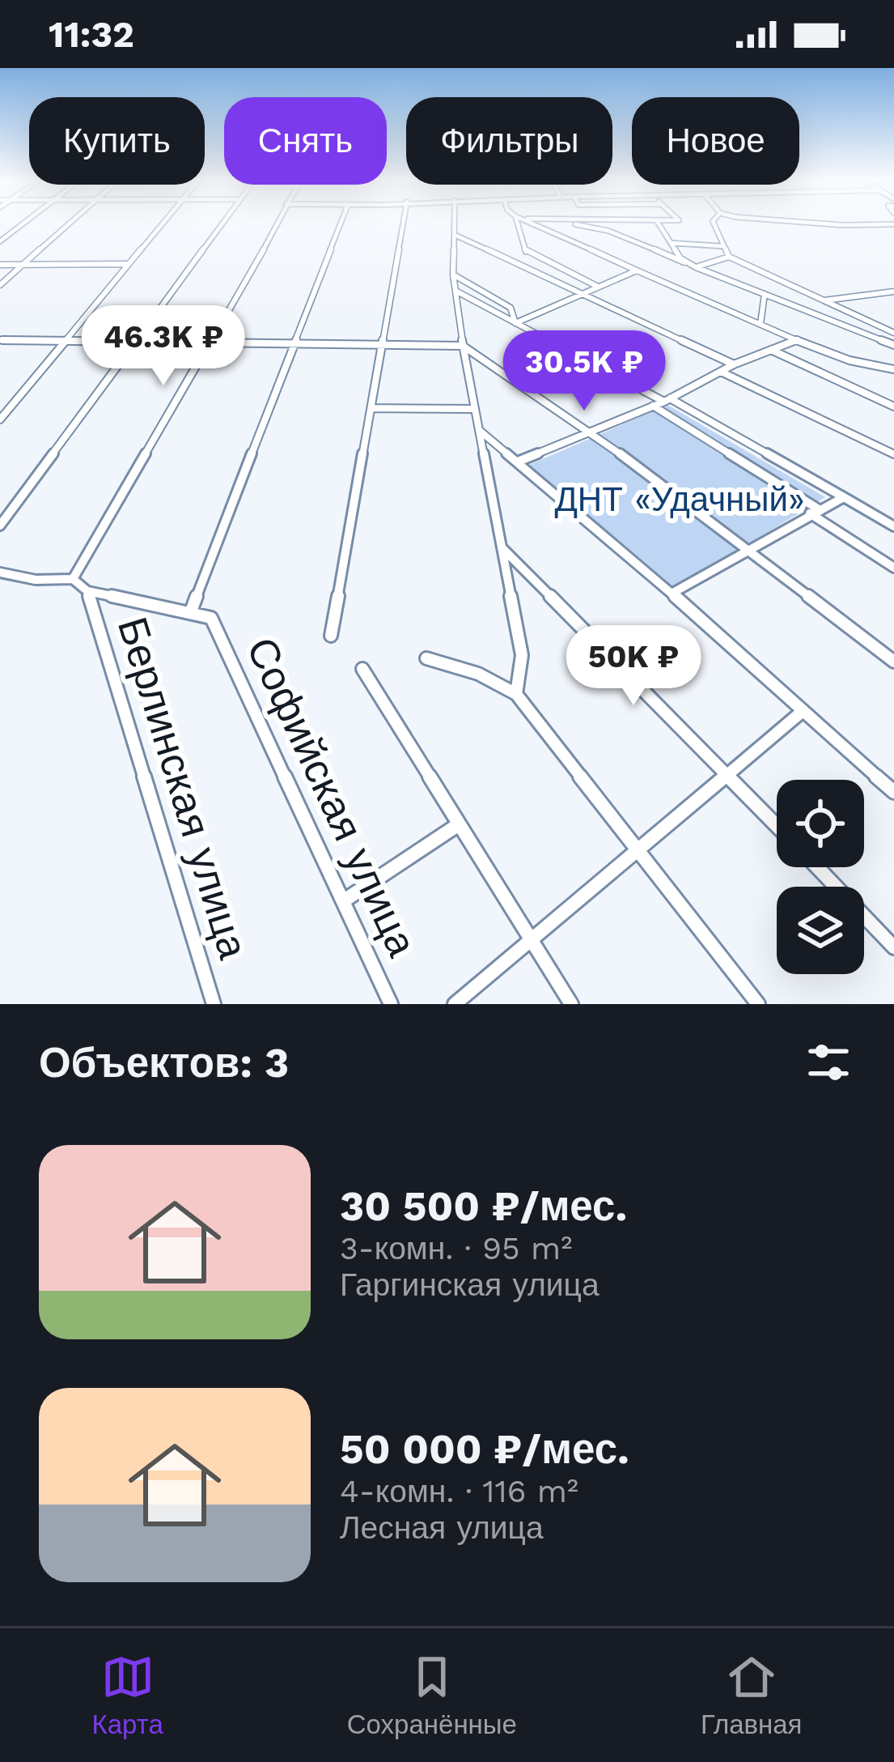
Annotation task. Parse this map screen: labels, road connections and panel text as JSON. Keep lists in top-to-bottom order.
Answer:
{
  "streets": {
    "street": ["Берлинская улица", "Софийская улица"]
  },
  "parks": ["ДНТ «Удачный»"],
  "page": {
    "status": "11:32",
    "chip": [
      "Купить",
      "Снять",
      "Фильтры",
      "Новое"
    ],
    "price": ["46.3K ₽", "30.5K ₽", "50K ₽"],
    "heading": "Объектов: 3",
    "list": [
      {
        "name": "30 500 ₽/мес.",
        "note": "3-комн. · 95 m² · Гаргинская улица"
      },
      {
        "name": "50 000 ₽/мес.",
        "note": "4-комн. · 116 m² · Лесная улица"
      }
    ],
    "tabs": ["Карта", "Сохранённые", "Главная"]
  }
}
